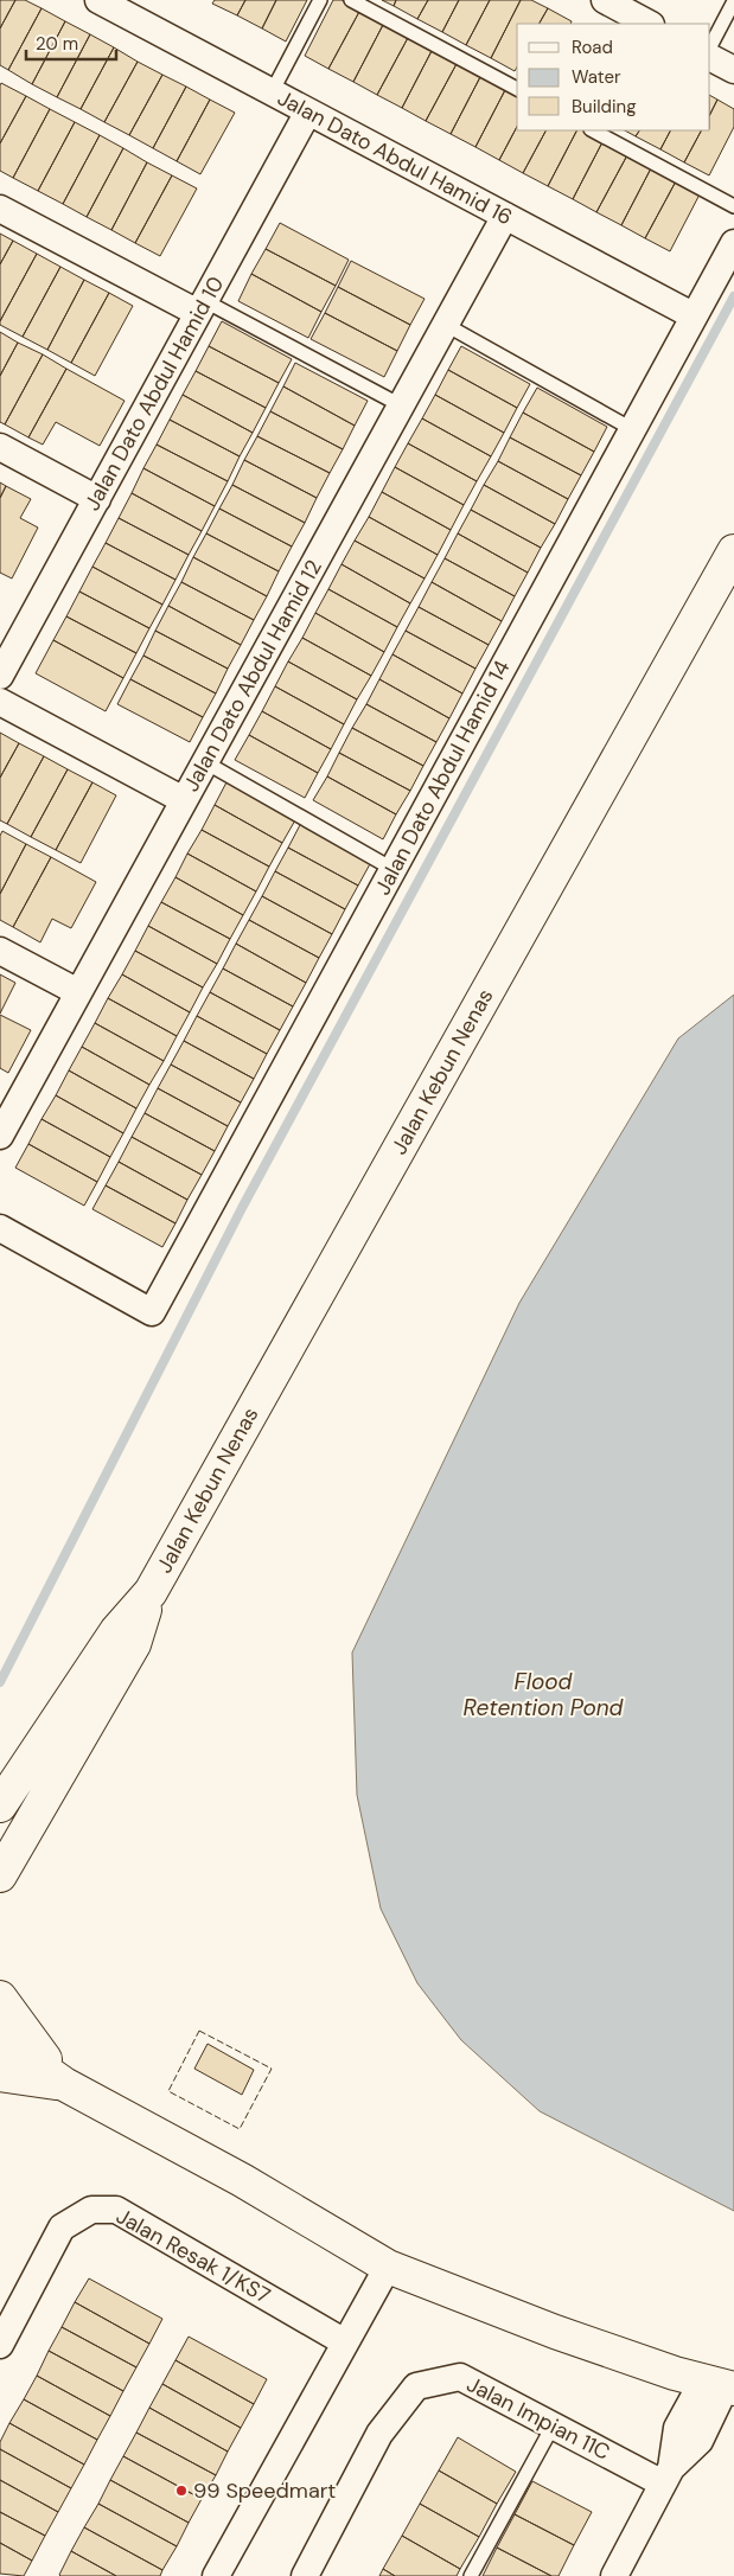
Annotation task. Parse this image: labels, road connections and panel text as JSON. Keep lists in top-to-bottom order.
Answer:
{
  "streets": {
    "street": [
      "Jalan Dato Abdul Hamid 16",
      "Jalan Dato Abdul Hamid 10",
      "Jalan Dato Abdul Hamid 12",
      "Jalan Dato Abdul Hamid 14",
      "Jalan Kebun Nenas",
      "Jalan Resak 1/KS7",
      "Jalan Impian 11C"
    ]
  },
  "crossings": [
    ["Jalan Dato Abdul Hamid 16", "Jalan Dato Abdul Hamid 10"],
    ["Jalan Dato Abdul Hamid 16", "Jalan Dato Abdul Hamid 12"],
    ["Jalan Dato Abdul Hamid 16", "Jalan Dato Abdul Hamid 14"]
  ],
  "water": ["Flood Retention Pond"],
  "places": ["99 Speedmart"],
  "legend": ["Road", "Water", "Building"],
  "scale_bar": "20 m"
}
